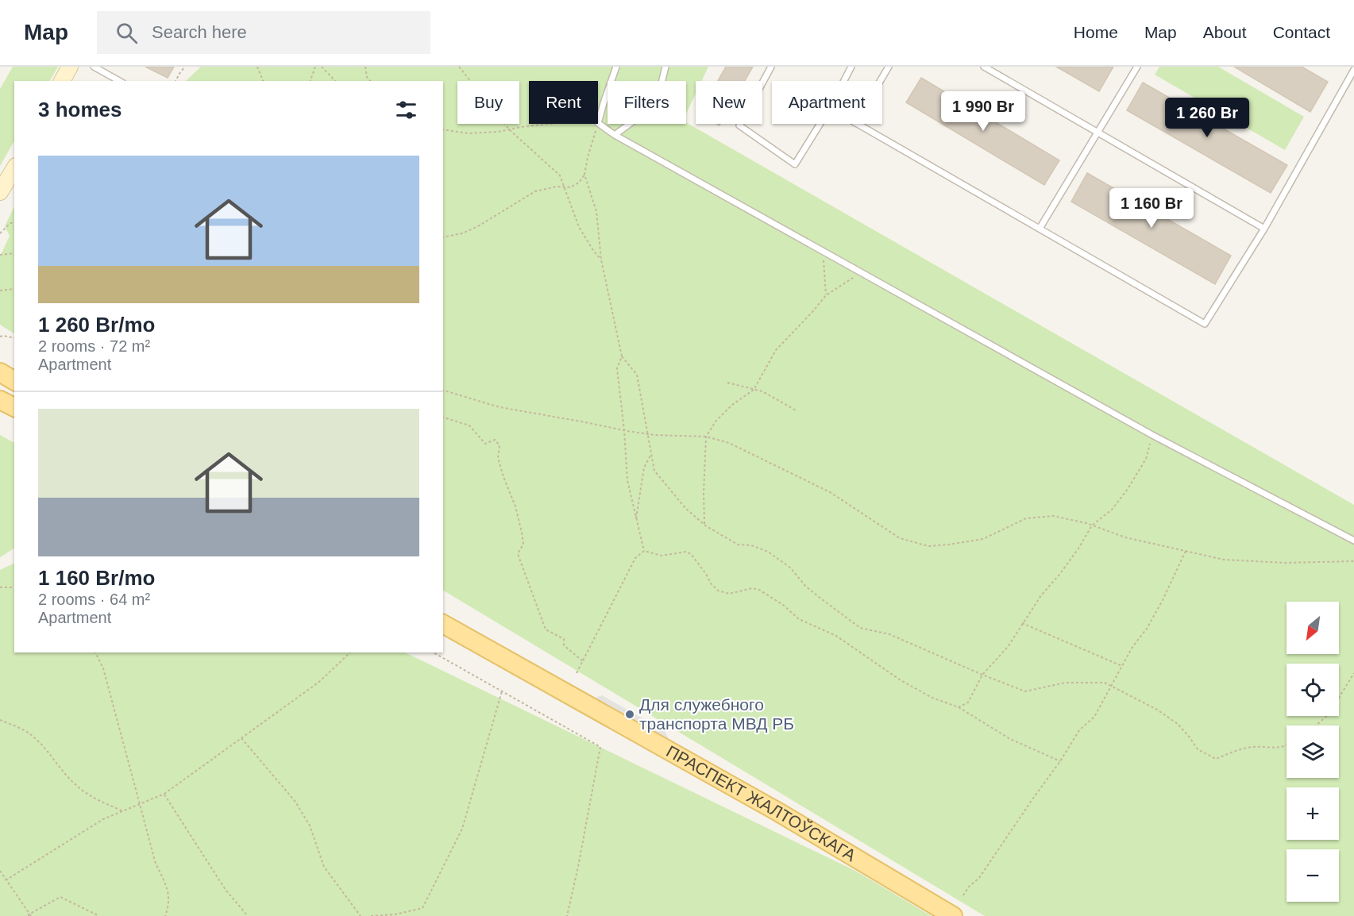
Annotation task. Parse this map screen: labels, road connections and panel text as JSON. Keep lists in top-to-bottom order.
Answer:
{
  "streets": {
    "main road": ["ПРАСПЕКТ ЖАЛТОЎСКАГА"]
  },
  "places": ["Для служебного транспорта МВД РБ"],
  "north": "bottom left",
  "page": {
    "header": "Map",
    "search": "Search here",
    "nav": [
      "Home",
      "Map",
      "About",
      "Contact"
    ],
    "chip": [
      "Buy",
      "Rent",
      "Filters",
      "New",
      "Apartment"
    ],
    "heading": "3 homes",
    "price": ["1 990 Br", "1 260 Br", "1 160 Br"],
    "list": [
      {
        "name": "1 260 Br/mo",
        "note": "2 rooms · 72 m² · Apartment"
      },
      {
        "name": "1 160 Br/mo",
        "note": "2 rooms · 64 m² · Apartment"
      }
    ],
    "map_buttons": ["+", "−"]
  }
}
